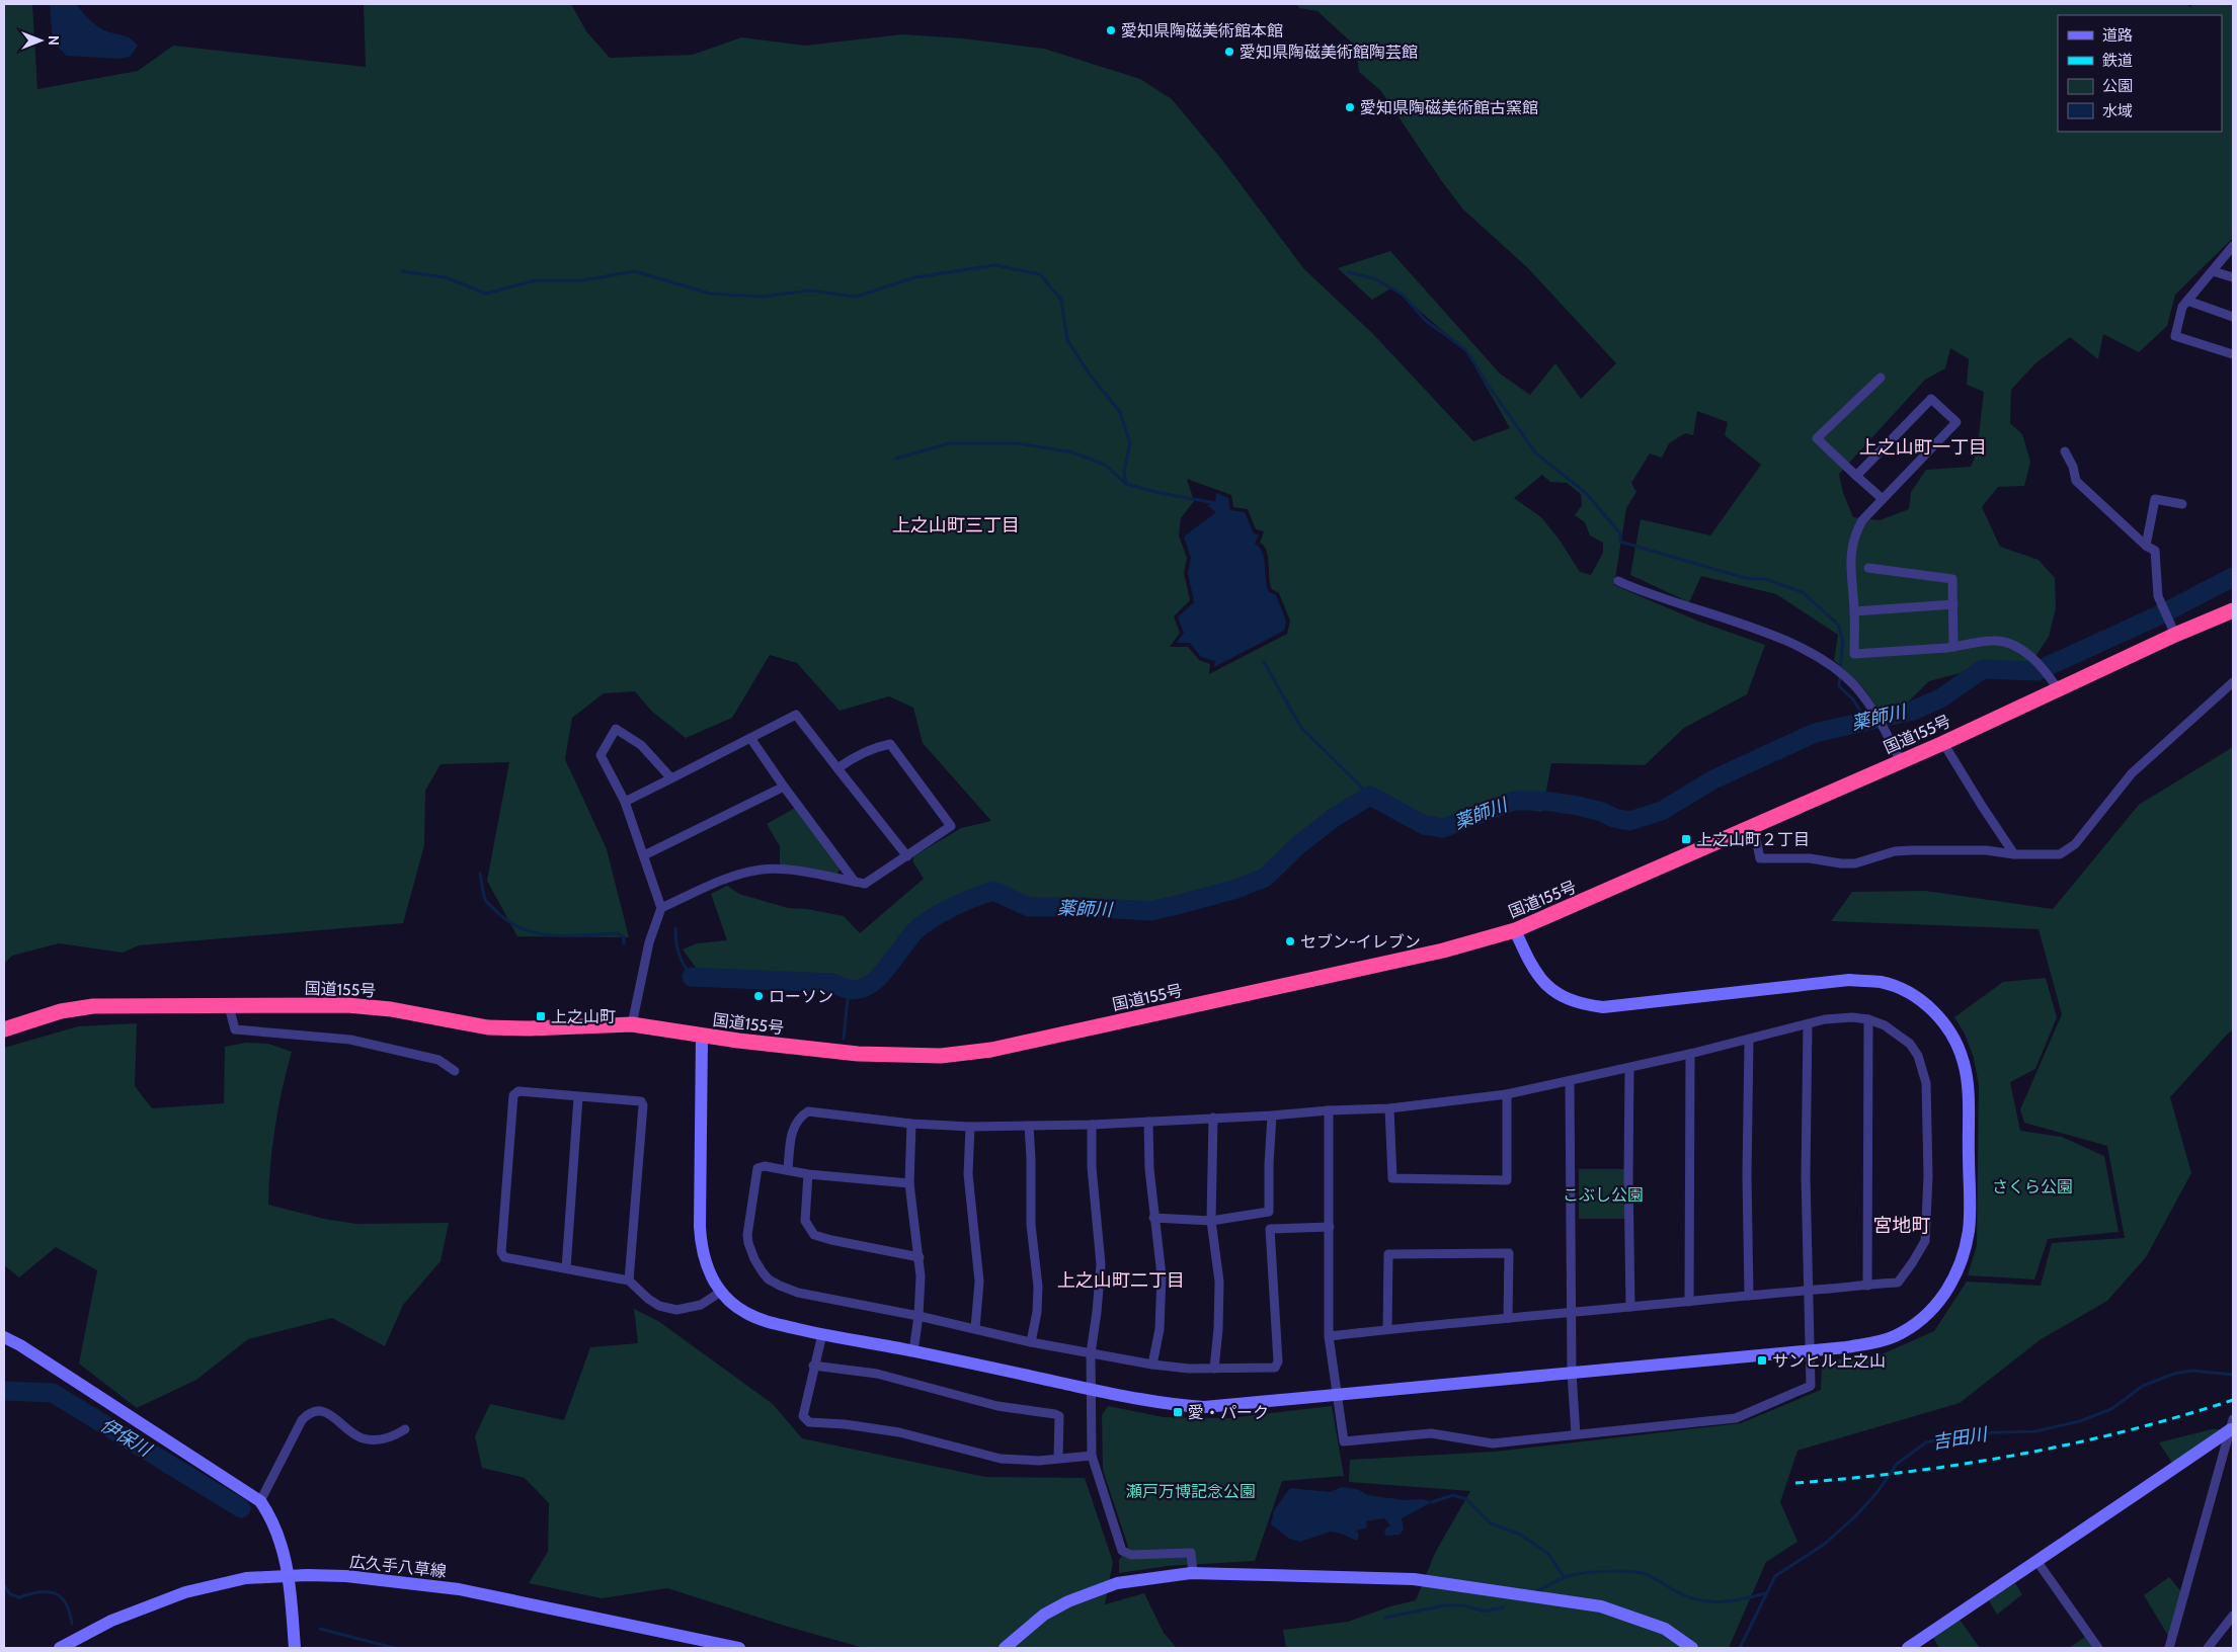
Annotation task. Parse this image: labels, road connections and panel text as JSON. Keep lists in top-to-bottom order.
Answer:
{
  "streets": {
    "highway": ["国道155号"],
    "street": ["広久手八草線"]
  },
  "districts": [
    "上之山町一丁目",
    "上之山町三丁目",
    "宮地町",
    "上之山町二丁目"
  ],
  "water": ["薬師川", "伊保川", "吉田川"],
  "parks": ["さくら公園", "こぶし公園", "瀬戸万博記念公園"],
  "places": {
    "other": [
      "愛知県陶磁美術館本館",
      "愛知県陶磁美術館陶芸館",
      "愛知県陶磁美術館古窯館",
      "セブン-イレブン",
      "ローソン"
    ],
    "transit": [
      "上之山町２丁目",
      "上之山町",
      "サンヒル上之山",
      "愛・パーク"
    ]
  },
  "legend": [
    "道路",
    "鉄道",
    "公園",
    "水域"
  ],
  "north": "right"
}
